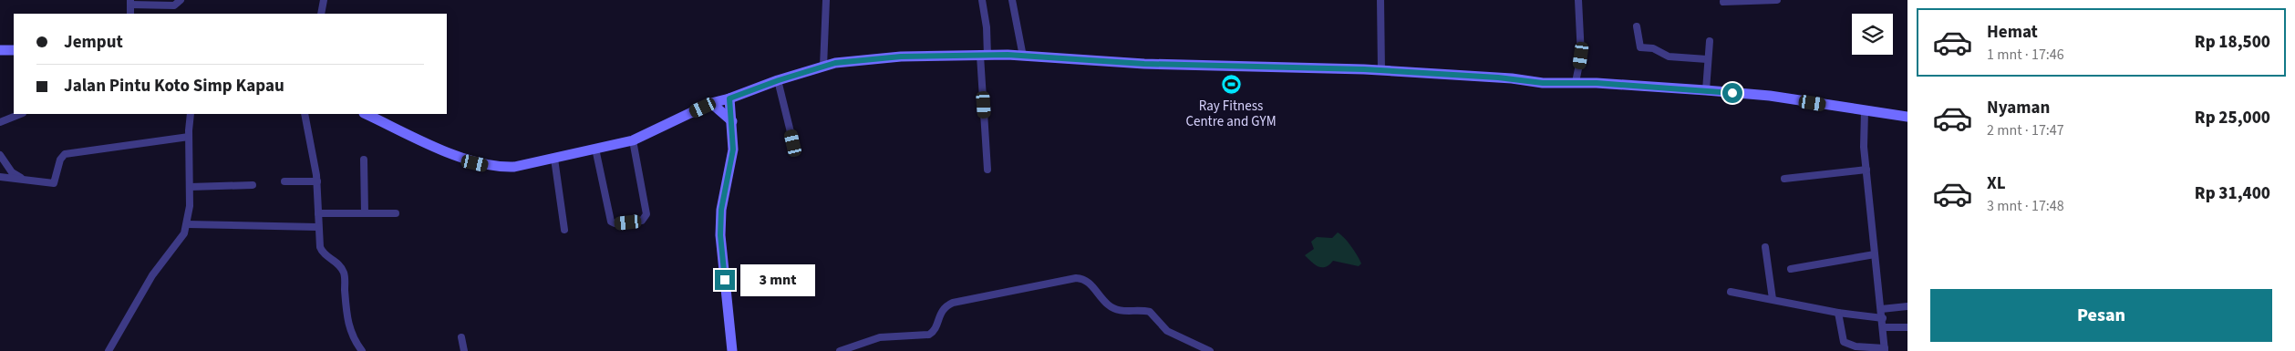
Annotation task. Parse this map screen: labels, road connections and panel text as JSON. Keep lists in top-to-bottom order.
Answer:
{
  "places": {
    "sports": ["Ray Fitness Centre and GYM"]
  },
  "page": {
    "list": [
      {
        "name": "Hemat",
        "note": "1 mnt · 17:46",
        "value": "Rp 18,500"
      },
      {
        "name": "Nyaman",
        "note": "2 mnt · 17:47",
        "value": "Rp 25,000"
      },
      {
        "name": "XL",
        "note": "3 mnt · 17:48",
        "value": "Rp 31,400"
      }
    ],
    "banner": ["Jemput", "Jalan Pintu Koto Simp Kapau"],
    "bubble": "3 mnt",
    "buttons": "Pesan"
  }
}
